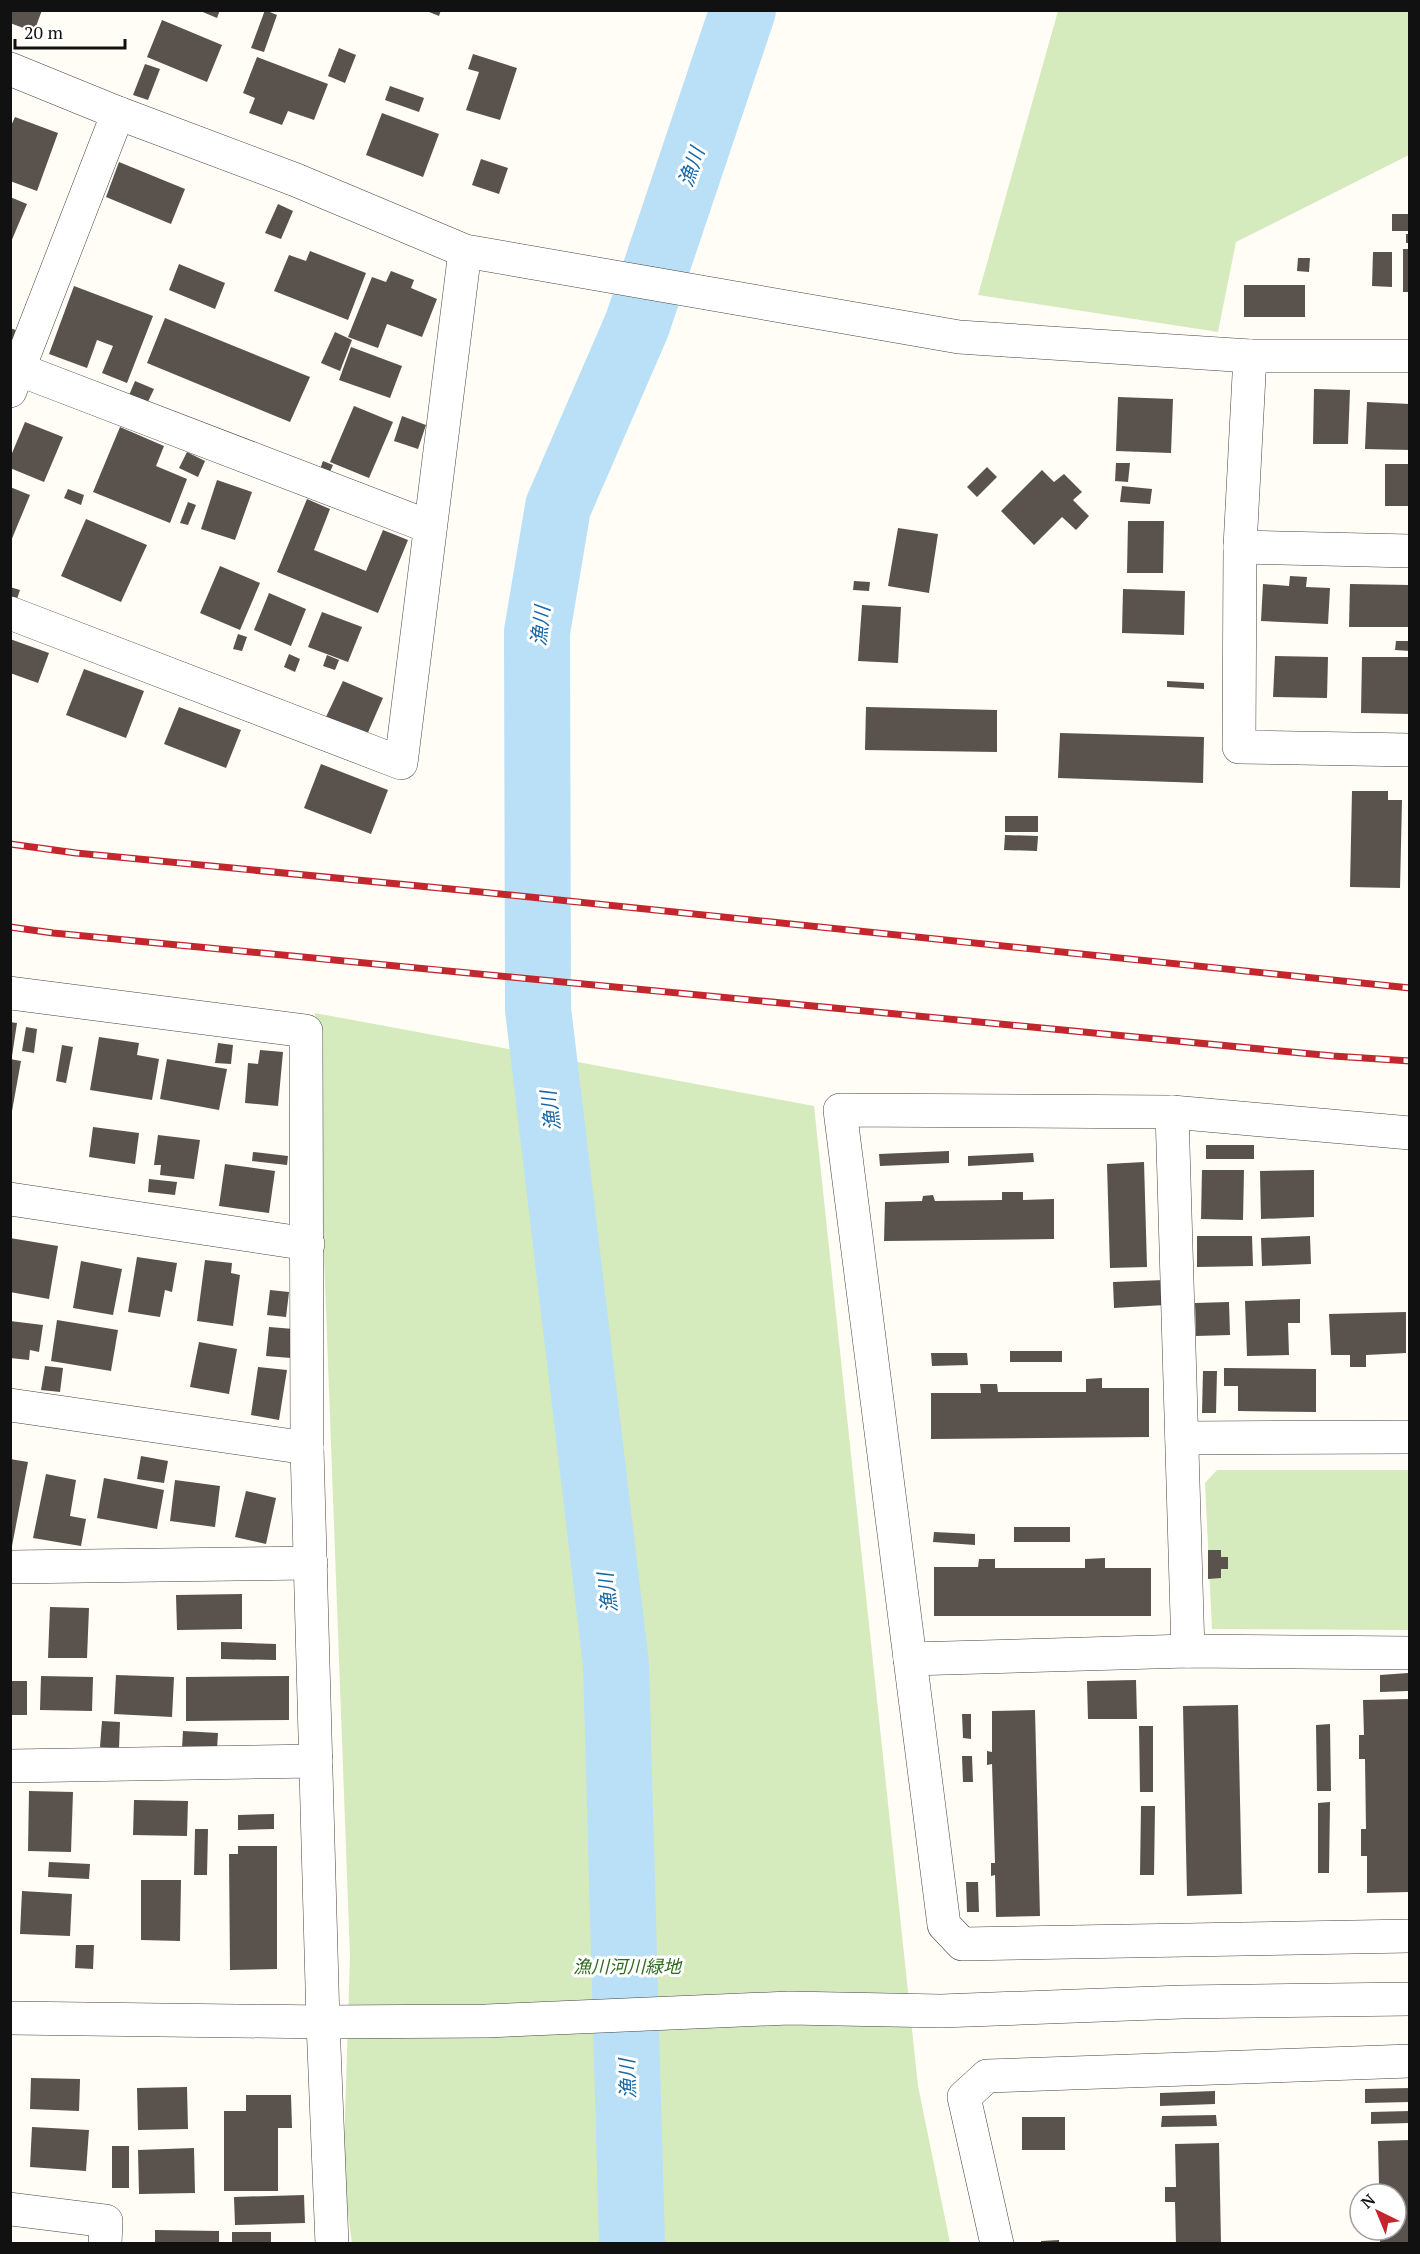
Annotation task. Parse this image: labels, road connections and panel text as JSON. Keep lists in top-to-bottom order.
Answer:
{
  "water": ["漁川"],
  "parks": ["漁川河川緑地"],
  "scale_bar": "20 m",
  "north": "top left"
}
